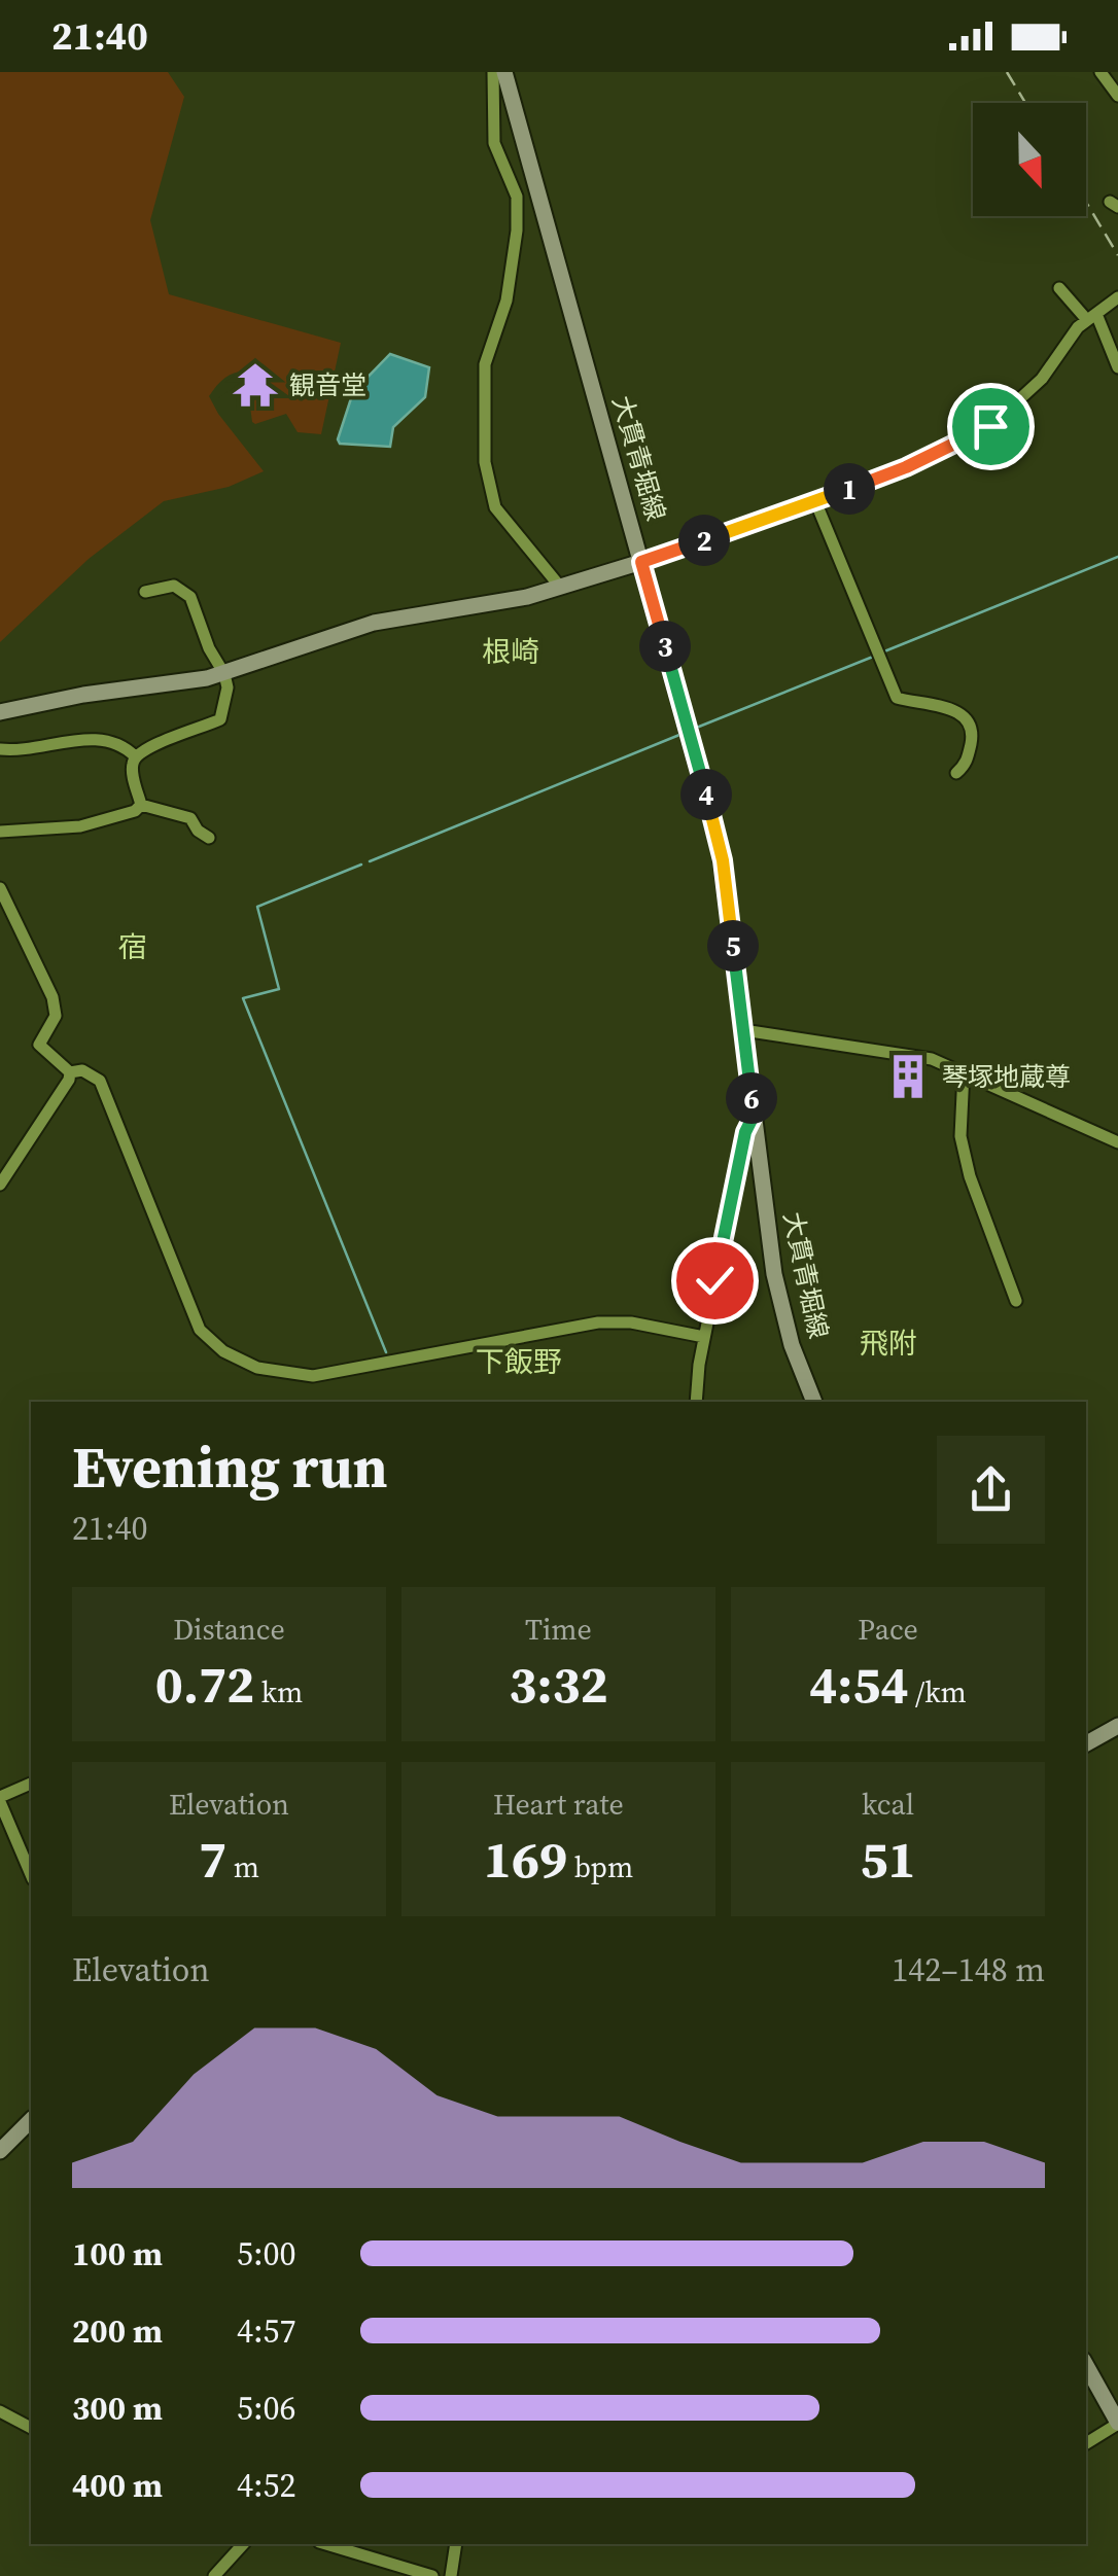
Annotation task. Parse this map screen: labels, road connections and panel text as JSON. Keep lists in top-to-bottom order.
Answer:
{
  "streets": {
    "main road": ["大貫青堀線"]
  },
  "districts": [
    "根崎",
    "宿",
    "飛附",
    "下飯野"
  ],
  "places": {
    "temple": ["観音堂"],
    "building": ["琴塚地蔵尊"]
  },
  "north": "bottom",
  "page": {
    "status": "21:40",
    "pins": [
      "1",
      "2",
      "3",
      "4",
      "5",
      "6"
    ],
    "heading": ["Evening run", "21:40"],
    "stats": [
      ["Distance", "0.72 km"],
      ["Time", "3:32"],
      ["Pace", "4:54 /km"],
      ["Elevation", "7 m"],
      ["Heart rate", "169 bpm"],
      ["kcal", "51"]
    ],
    "chart": ["Elevation", "142–148 m"],
    "list": [
      {
        "name": "100 m",
        "note": "5:00"
      },
      {
        "name": "200 m",
        "note": "4:57"
      },
      {
        "name": "300 m",
        "note": "5:06"
      },
      {
        "name": "400 m",
        "note": "4:52"
      }
    ]
  }
}
